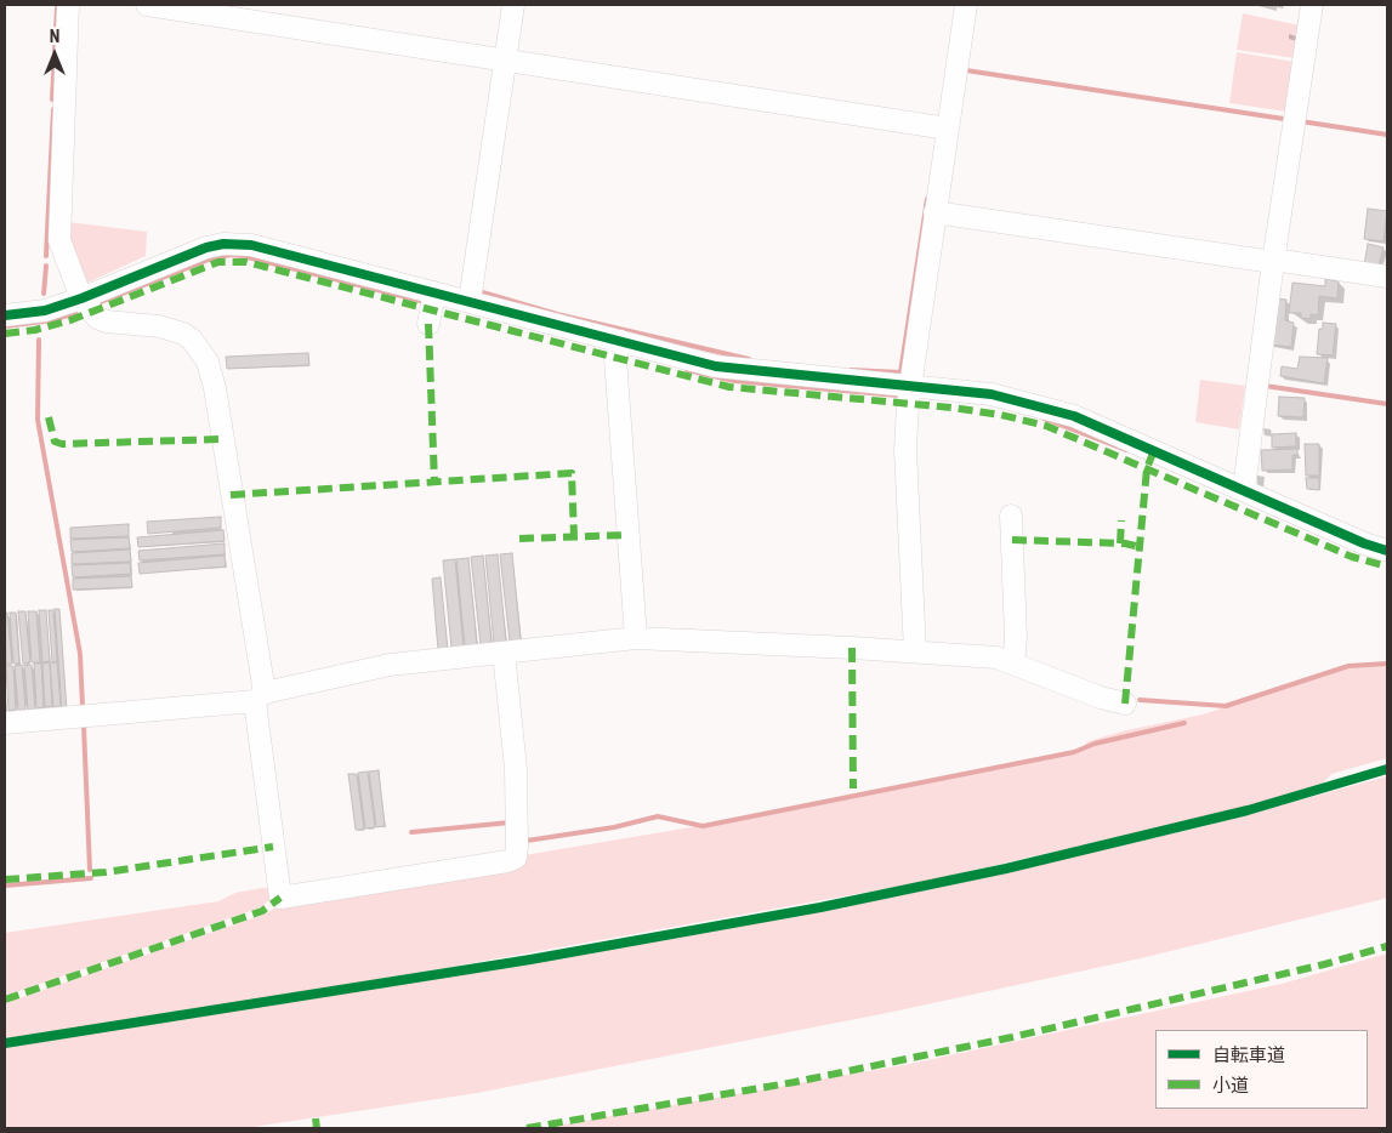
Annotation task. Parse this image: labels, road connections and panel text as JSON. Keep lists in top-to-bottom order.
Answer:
{
  "legend": ["自転車道", "小道"],
  "north": "top"
}
